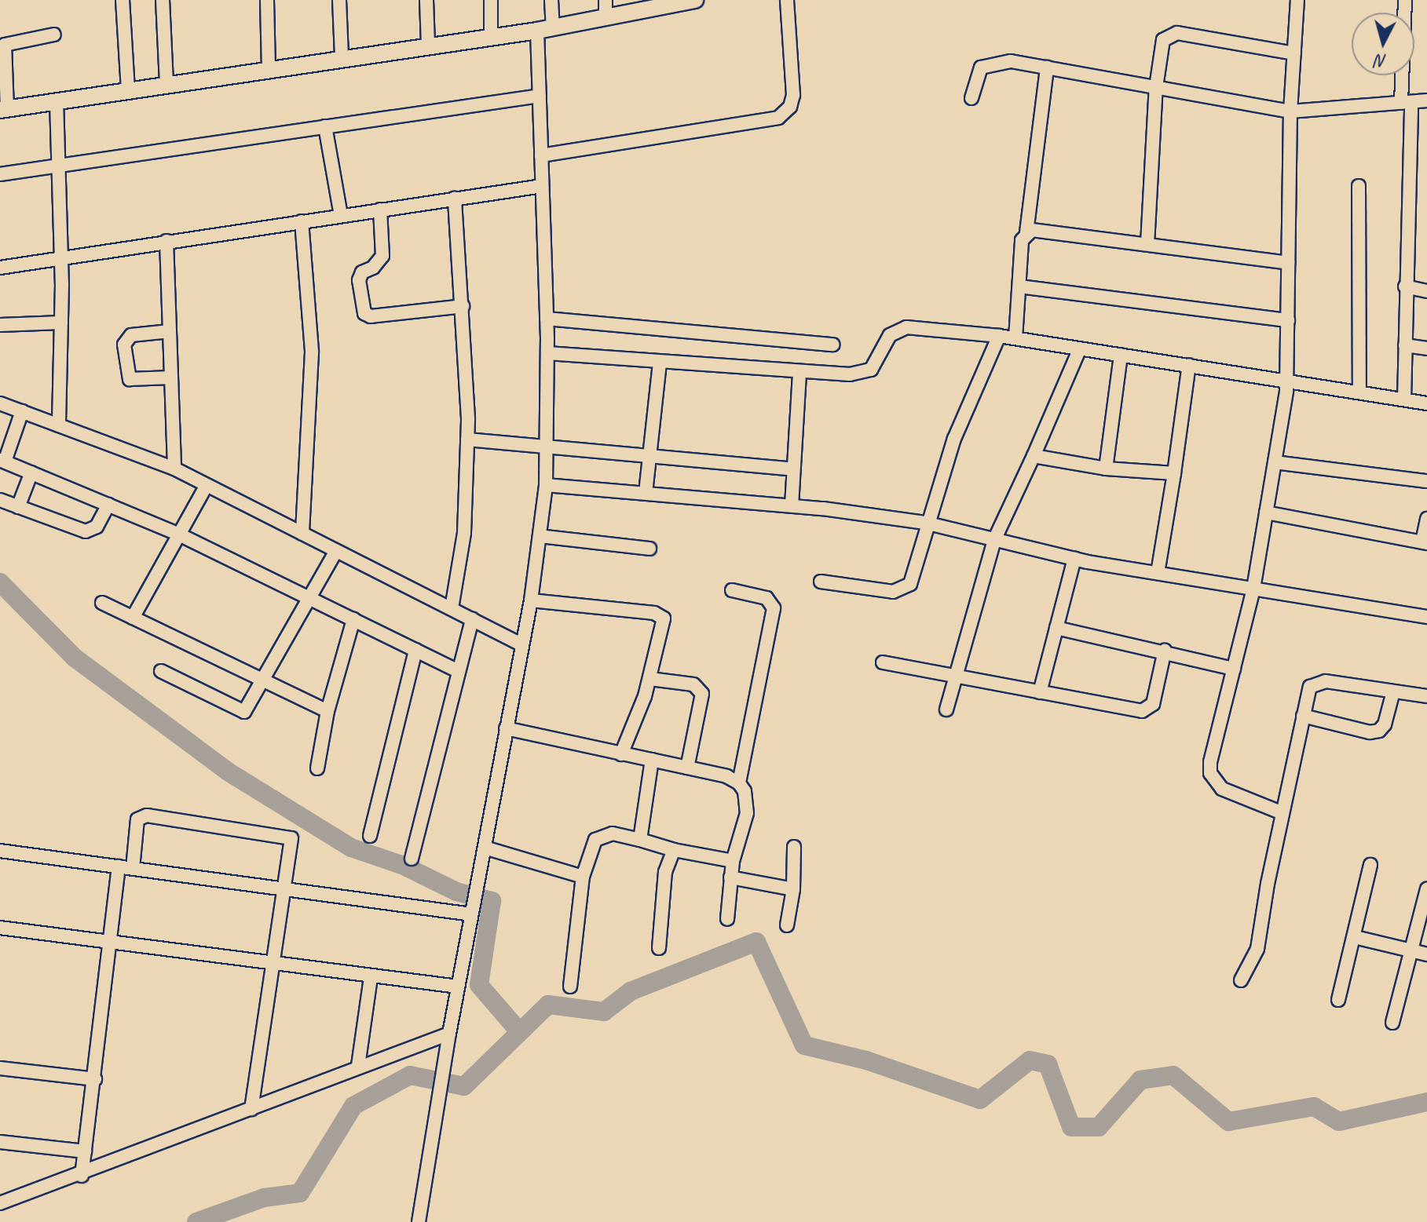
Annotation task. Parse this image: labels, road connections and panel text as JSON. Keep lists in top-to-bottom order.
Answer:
{
  "north": "bottom"
}
